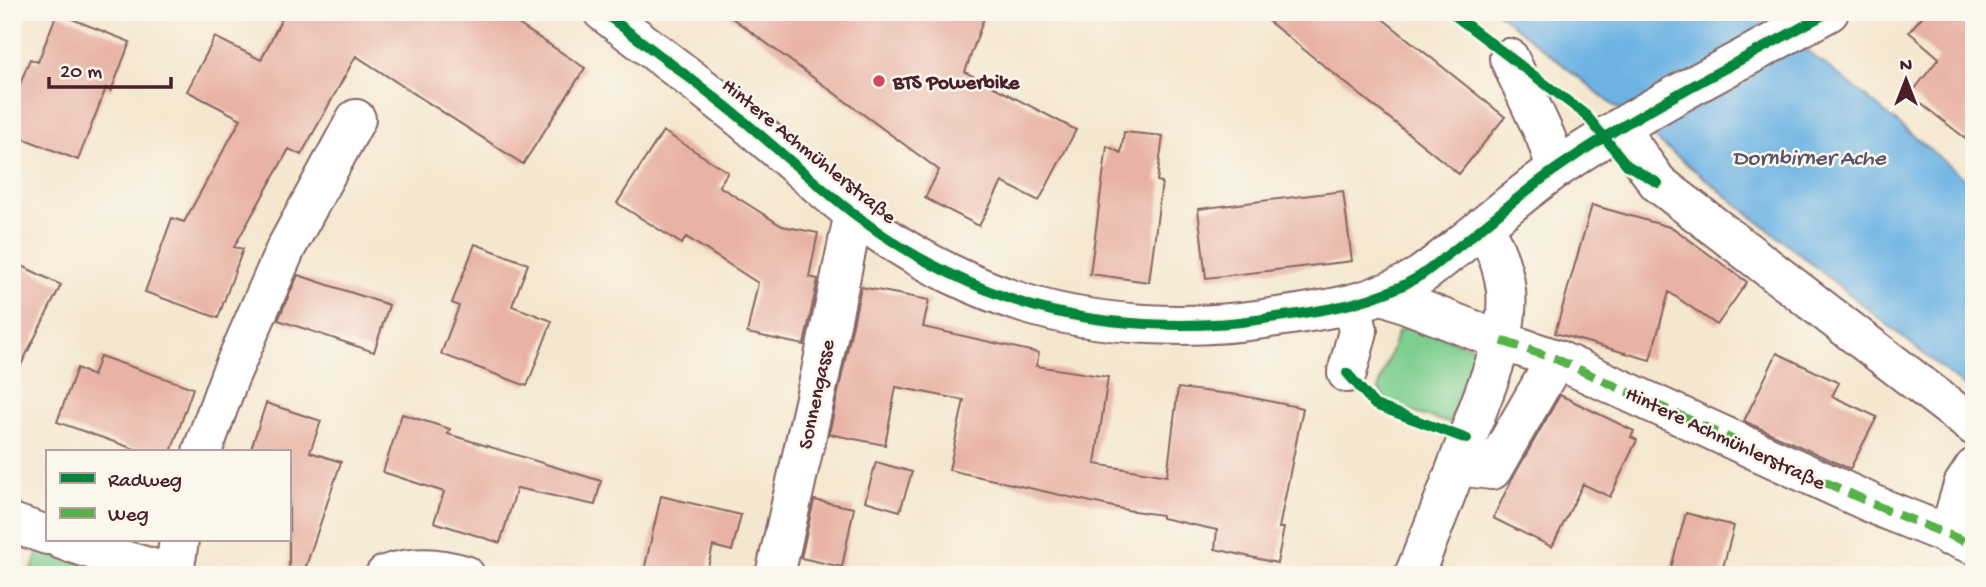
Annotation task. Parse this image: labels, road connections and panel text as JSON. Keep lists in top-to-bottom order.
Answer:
{
  "streets": {
    "street": ["Hintere Achmühlerstraße", "Sonnengasse"]
  },
  "crossings": [
    ["Hintere Achmühlerstraße", "Sonnengasse"]
  ],
  "water": ["Dornbirner Ache"],
  "places": ["BTS Powerbike"],
  "legend": ["Radweg", "Weg"],
  "scale_bar": "20 m",
  "north": "top"
}
